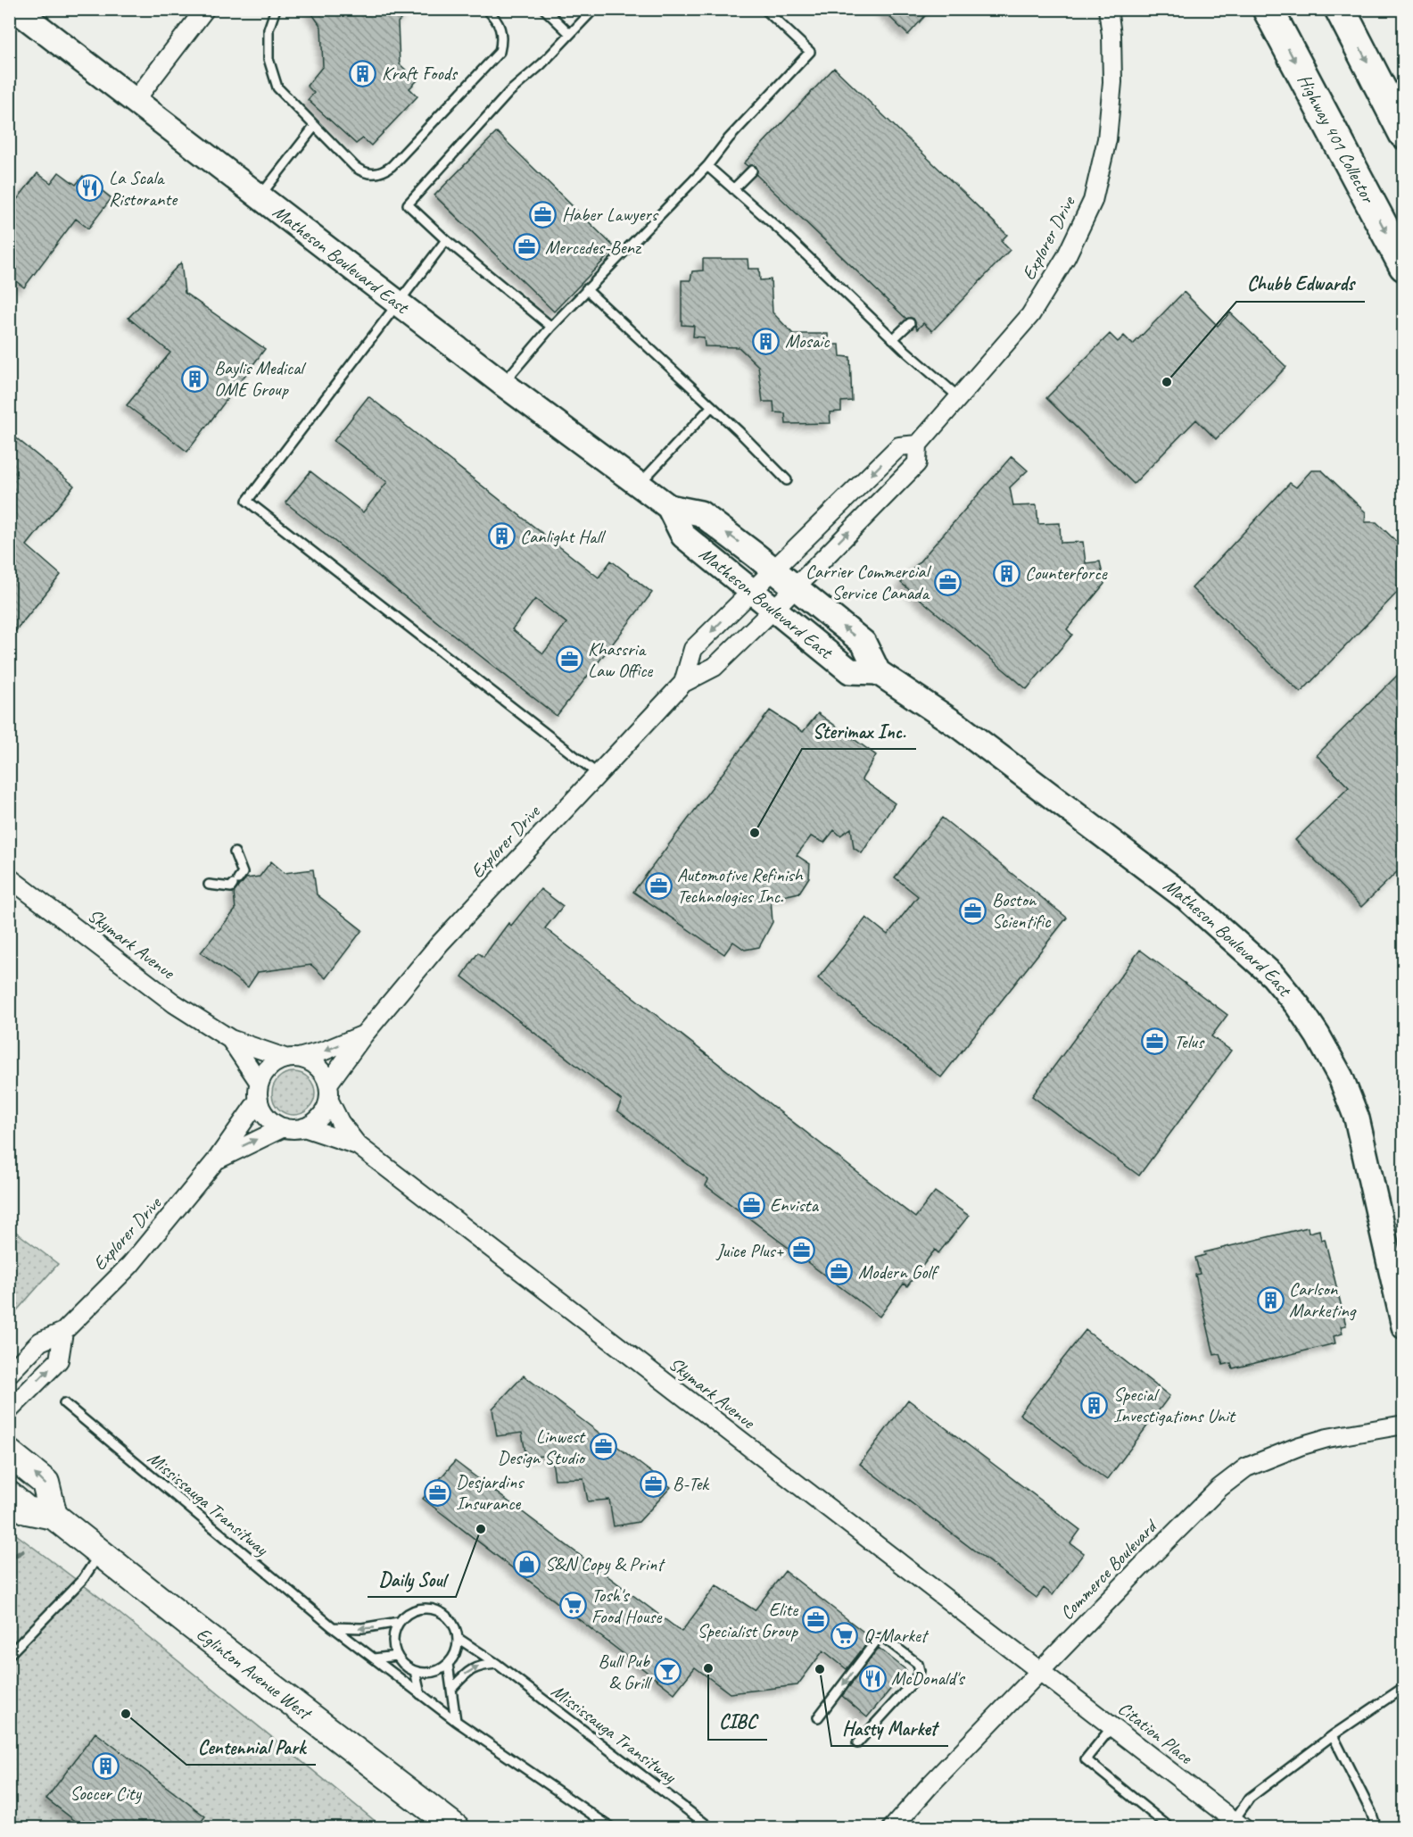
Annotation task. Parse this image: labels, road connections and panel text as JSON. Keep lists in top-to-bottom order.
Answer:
{
  "streets": {
    "highway": ["Highway 401 Collector"],
    "main road": ["Eglinton Avenue West"],
    "street": [
      "Explorer Drive",
      "Matheson Boulevard East",
      "Skymark Avenue",
      "Commerce Boulevard",
      "Citation Place"
    ],
    "lane": ["Mississauga Transitway"]
  },
  "crossings": [
    ["Explorer Drive", "Matheson Boulevard East"],
    ["Explorer Drive", "Skymark Avenue"],
    ["Skymark Avenue", "Commerce Boulevard"],
    ["Skymark Avenue", "Citation Place"],
    ["Commerce Boulevard", "Citation Place"]
  ],
  "places": {
    "building": [
      "Kraft Foods",
      "Mosaic",
      "Baylis Medical OME Group",
      "Canlight Hall",
      "Counterforce",
      "Carlson Marketing",
      "Special Investigations Unit",
      "Soccer City"
    ],
    "restaurant": ["La Scala Ristorante", "McDonald's"],
    "office": [
      "Haber Lawyers",
      "Mercedes-Benz",
      "Carrier Commercial Service Canada",
      "Khassria Law Office",
      "Automotive Refinish Technologies Inc.",
      "Boston Scientific",
      "Telus",
      "Envista",
      "Juice Plus+",
      "Modern Golf",
      "Linwest Design Studio",
      "B-Tek",
      "Desjardins Insurance",
      "Elite Specialist Group"
    ],
    "other": [
      "Chubb Edwards",
      "Sterimax Inc.",
      "Daily Soul",
      "CIBC",
      "Hasty Market",
      "Centennial Park"
    ],
    "shop": ["S&N Copy & Print"],
    "supermarket": ["Tosh's Food House", "Q-Market"],
    "bar": ["Bull Pub & Grill"]
  }
}
